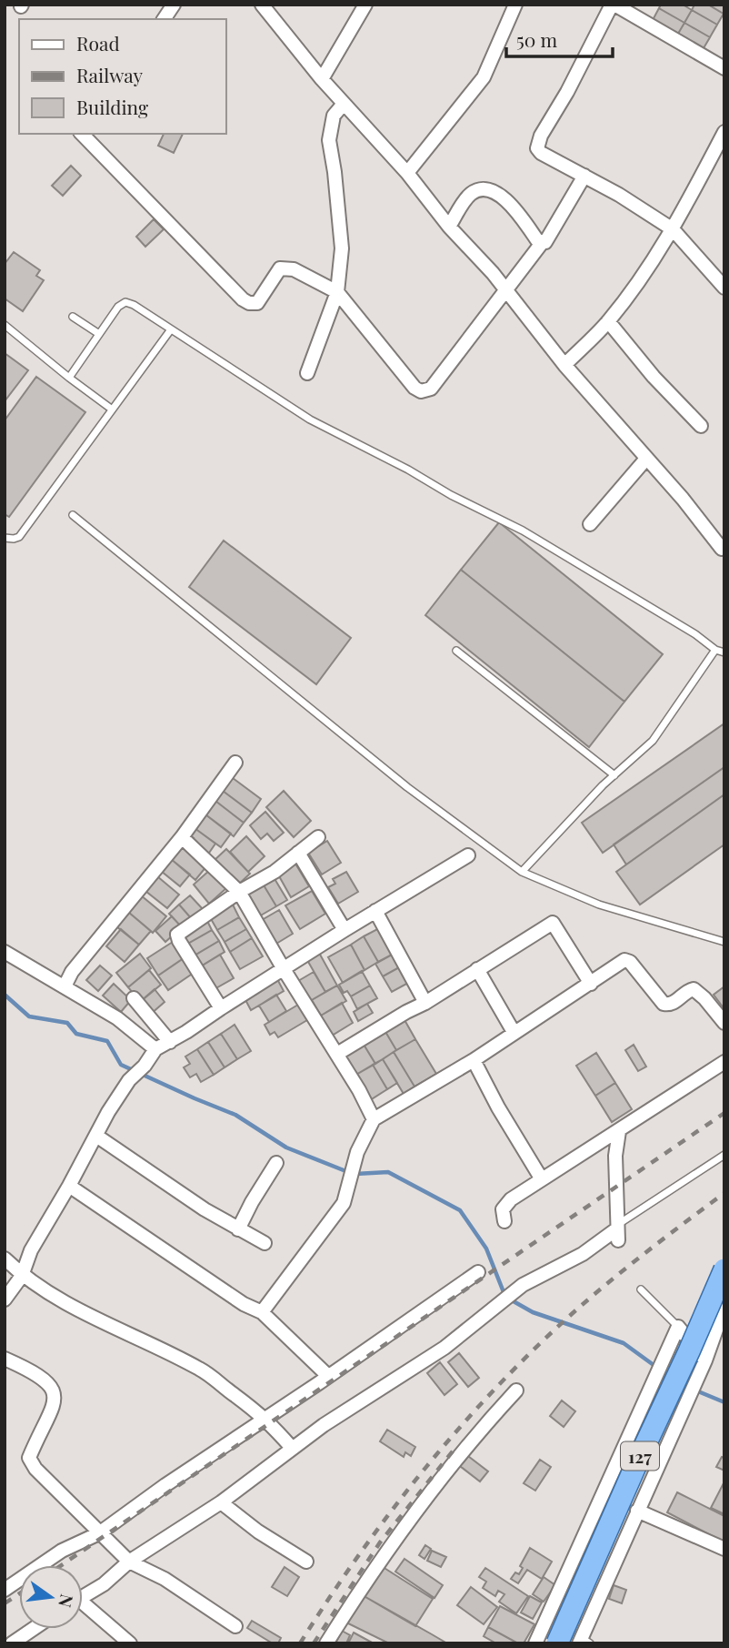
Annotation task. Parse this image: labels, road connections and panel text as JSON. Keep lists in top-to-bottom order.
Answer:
{
  "streets": {
    "main road": ["127"]
  },
  "legend": ["Road", "Railway", "Building"],
  "scale_bar": "50 m",
  "north": "right"
}
